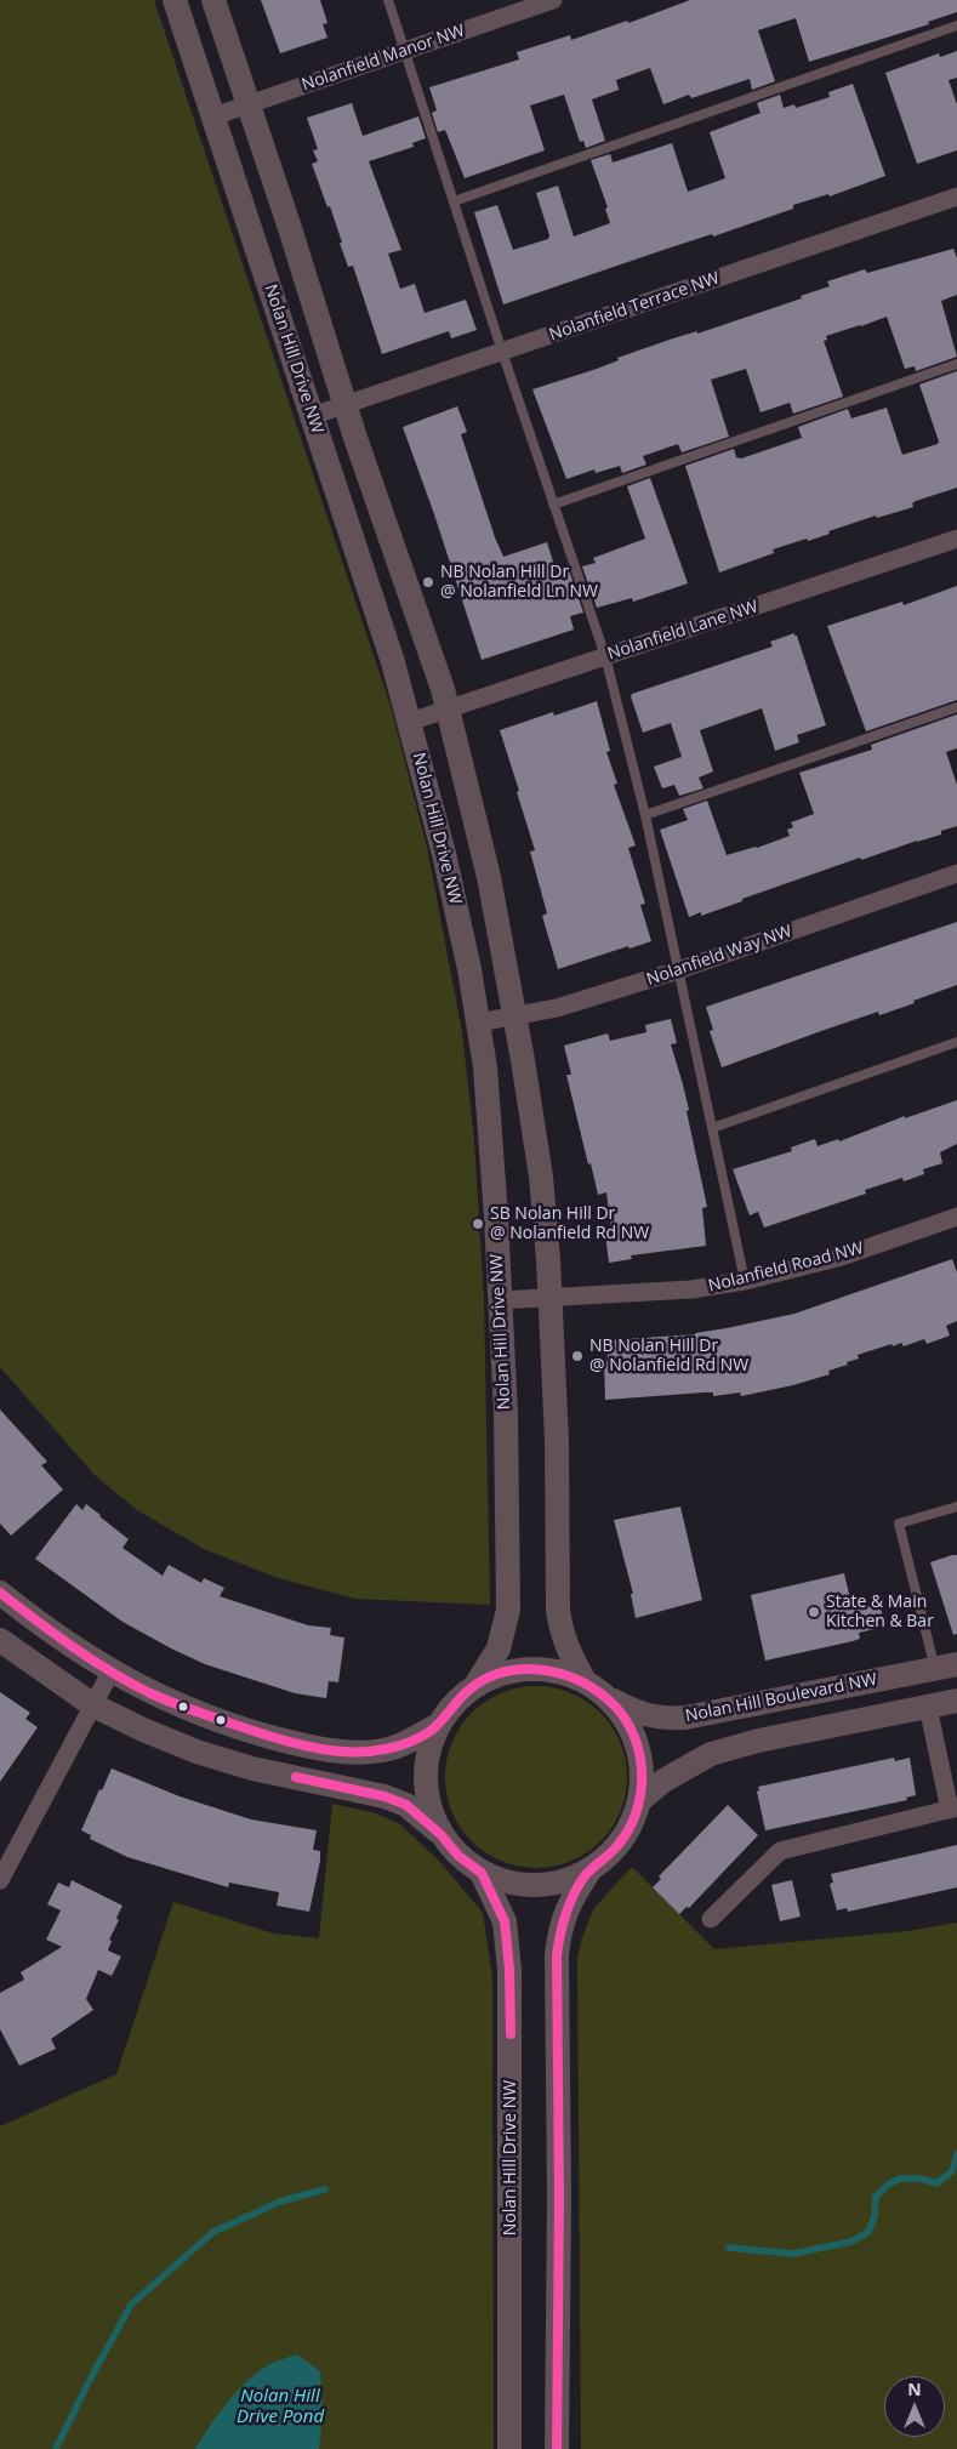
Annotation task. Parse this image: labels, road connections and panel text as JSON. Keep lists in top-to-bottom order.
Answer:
{
  "streets": {
    "street": [
      "Nolanfield Manor NW",
      "Nolanfield Terrace NW",
      "Nolan Hill Drive NW",
      "Nolanfield Lane NW",
      "Nolanfield Way NW",
      "Nolanfield Road NW",
      "Nolan Hill Boulevard NW"
    ]
  },
  "crossings": [
    ["Nolanfield Manor NW", "Nolan Hill Drive NW"],
    ["Nolanfield Terrace NW", "Nolan Hill Drive NW"],
    ["Nolan Hill Drive NW", "Nolanfield Lane NW"],
    ["Nolan Hill Drive NW", "Nolanfield Way NW"],
    ["Nolan Hill Drive NW", "Nolanfield Road NW"],
    ["Nolan Hill Drive NW", "Nolan Hill Boulevard NW"]
  ],
  "water": ["Nolan Hill Drive Pond"],
  "places": [
    "NB Nolan Hill Dr @ Nolanfield Ln NW",
    "SB Nolan Hill Dr @ Nolanfield Rd NW",
    "NB Nolan Hill Dr @ Nolanfield Rd NW",
    "State & Main Kitchen & Bar"
  ],
  "north": "top"
}
